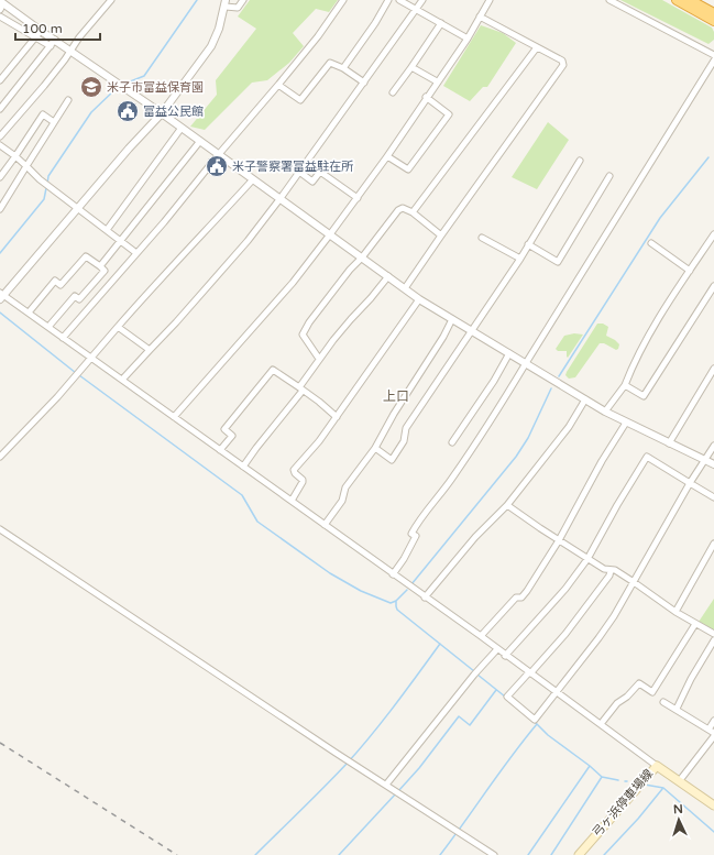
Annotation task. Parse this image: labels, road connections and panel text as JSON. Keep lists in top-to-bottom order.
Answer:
{
  "streets": {
    "main road": ["弓ヶ浜停車場線"]
  },
  "districts": ["上口"],
  "places": {
    "school or university": ["米子市富益保育園"],
    "public building": ["富益公民館", "米子警察署富益駐在所"]
  },
  "scale_bar": "100 m",
  "north": "top"
}
